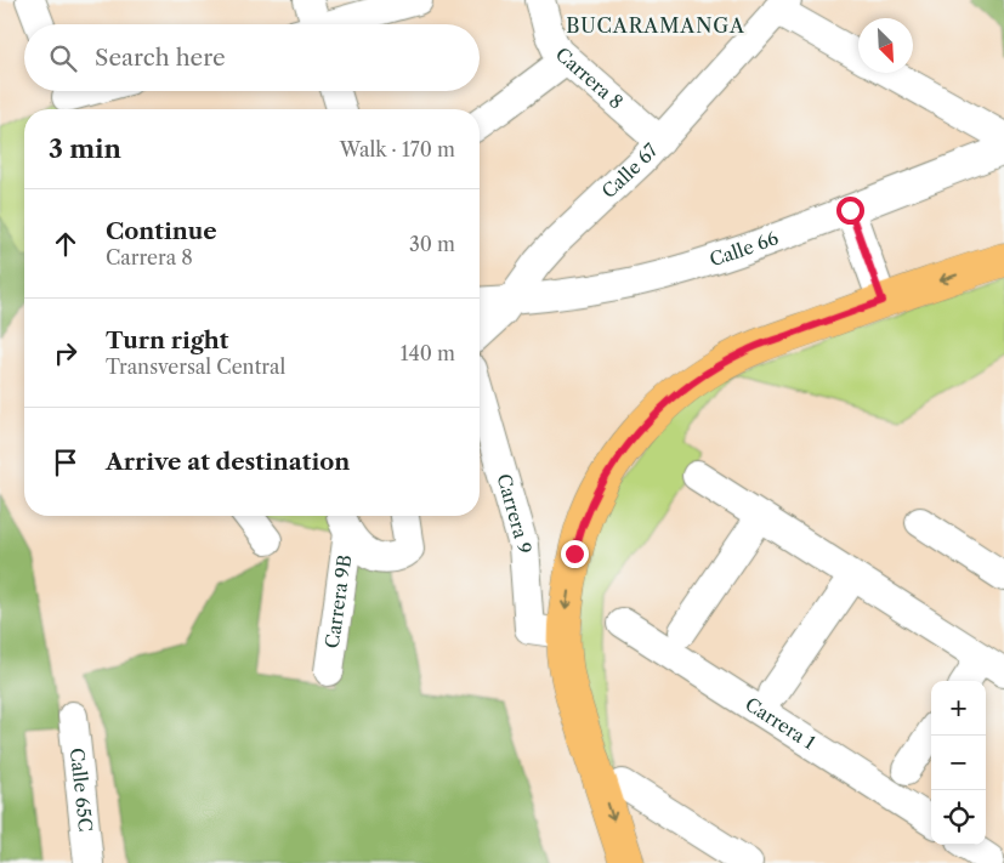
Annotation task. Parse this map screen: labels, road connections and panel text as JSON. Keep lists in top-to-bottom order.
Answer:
{
  "streets": {
    "street": [
      "Carrera 8",
      "Calle 67",
      "Calle 66",
      "Carrera 9",
      "Carrera 9B",
      "Carrera 1",
      "Calle 65C"
    ]
  },
  "crossings": [
    ["Carrera 8", "Calle 67"],
    ["Calle 67", "Calle 66"]
  ],
  "districts": ["BUCARAMANGA"],
  "north": "bottom right",
  "page": {
    "search": "Search here",
    "heading": ["3 min", "Walk · 170 m"],
    "list": [
      ["Continue", "Carrera 8", "30 m"],
      ["Turn right", "Transversal Central", "140 m"],
      "Arrive at destination"
    ],
    "map_buttons": ["+", "−"]
  }
}
